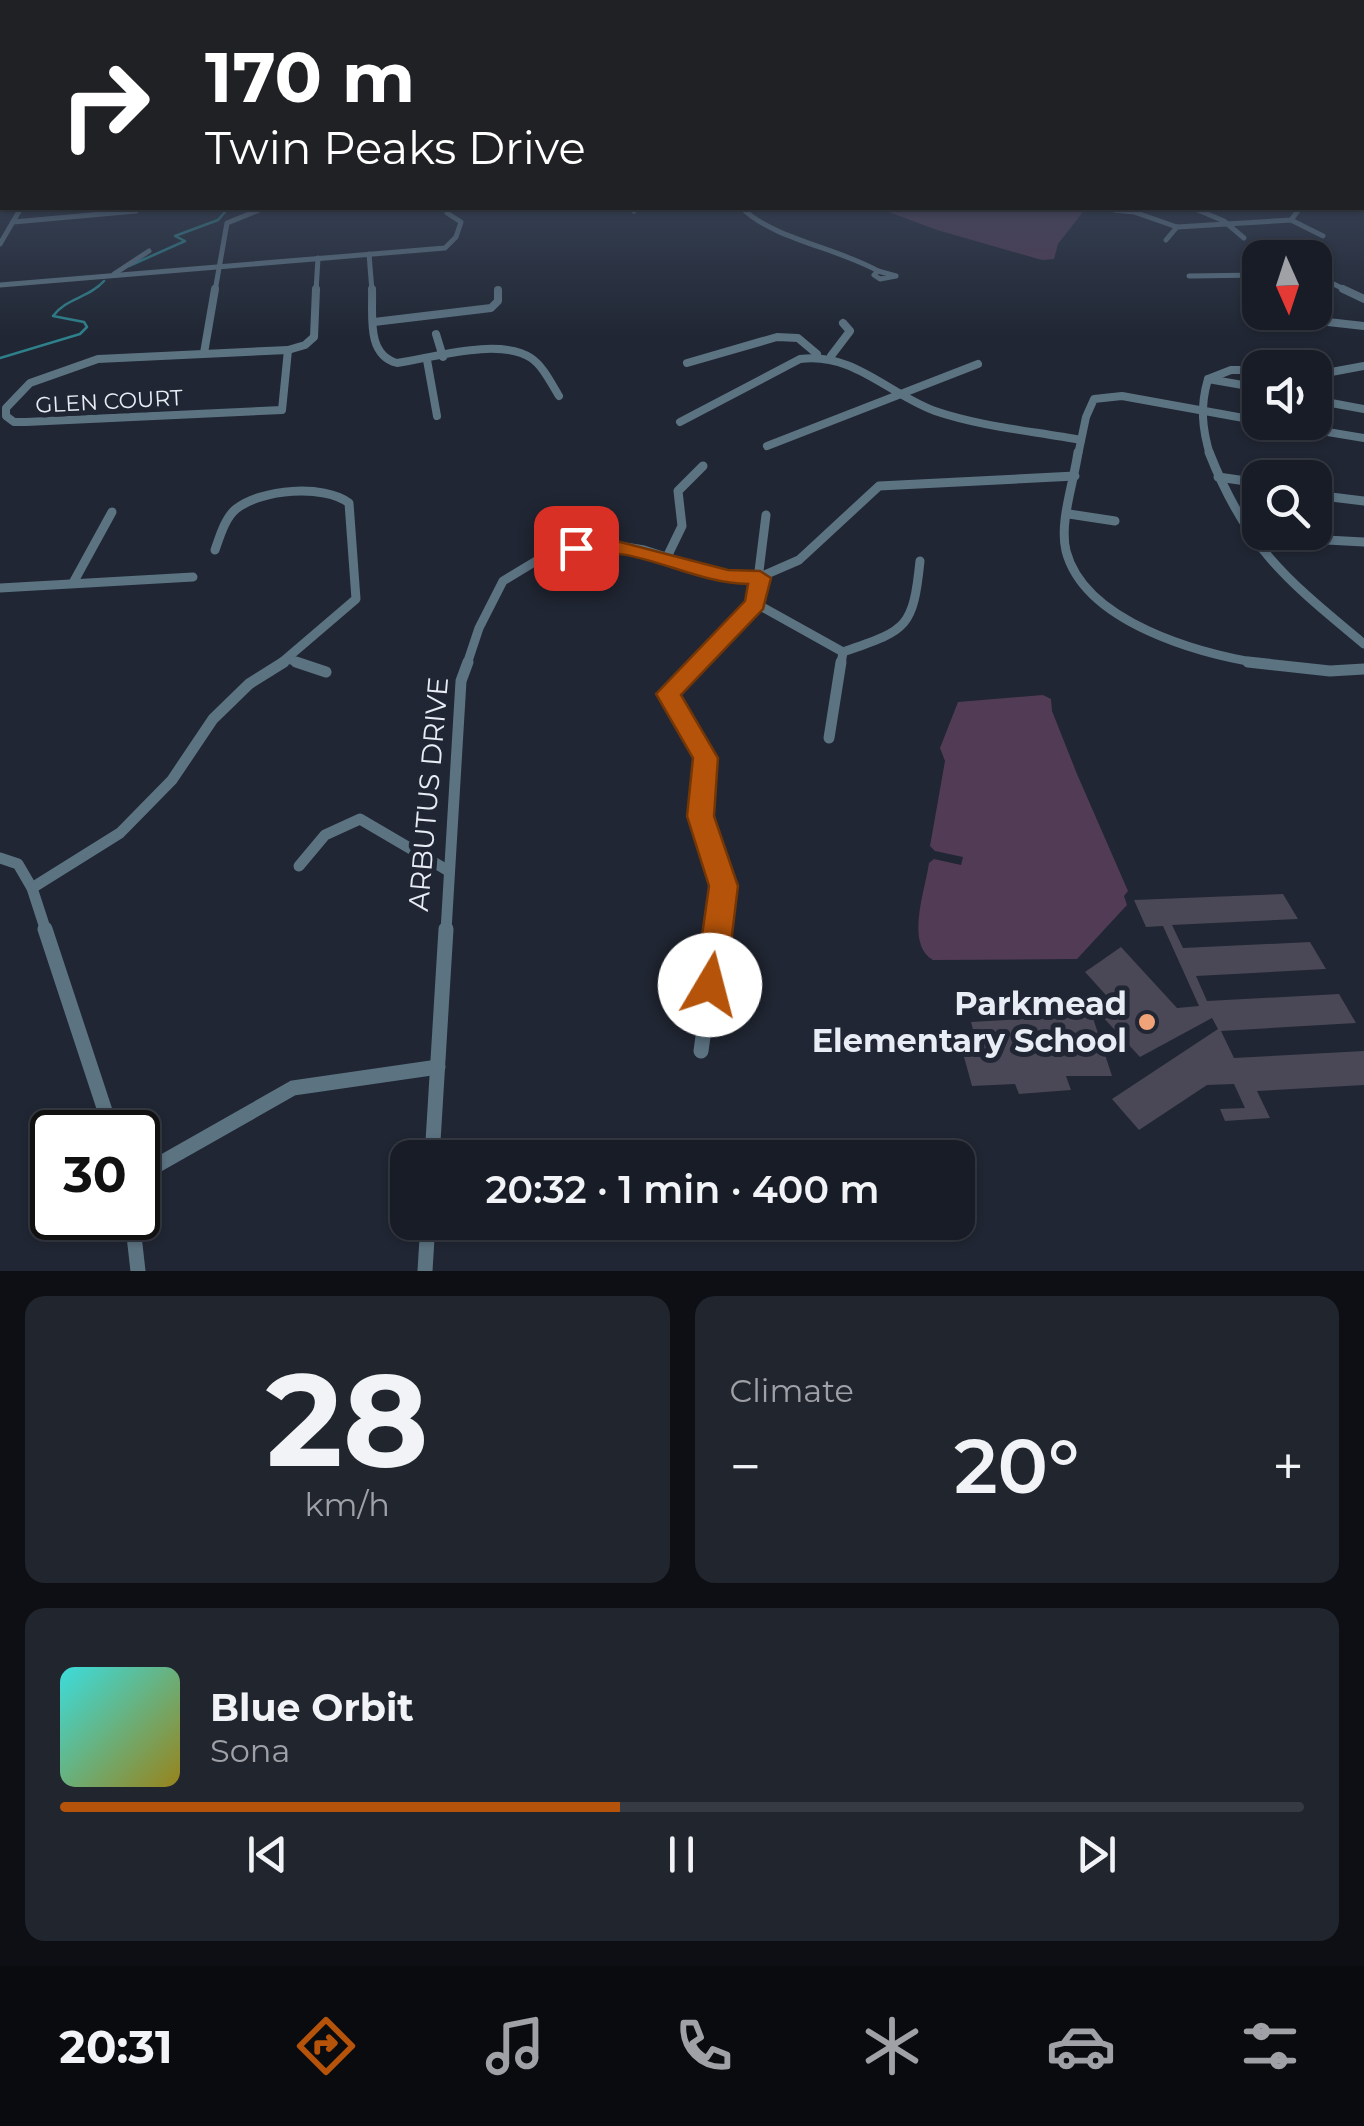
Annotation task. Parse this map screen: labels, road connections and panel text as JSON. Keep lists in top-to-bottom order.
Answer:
{
  "streets": {
    "street": ["GLEN COURT", "ARBUTUS DRIVE"]
  },
  "places": ["Parkmead Elementary School"],
  "north": "bottom",
  "page": {
    "turn": ["170 m", "Twin Peaks Drive"],
    "limit": "30",
    "trip": "20:32 · 1 min · 400 m",
    "tile": [
      ["28", "km/h"],
      "Climate"
    ],
    "heat": ["−", "20°", "+"],
    "song": ["Blue Orbit", "Sona"],
    "tabs": "20:31"
  }
}
